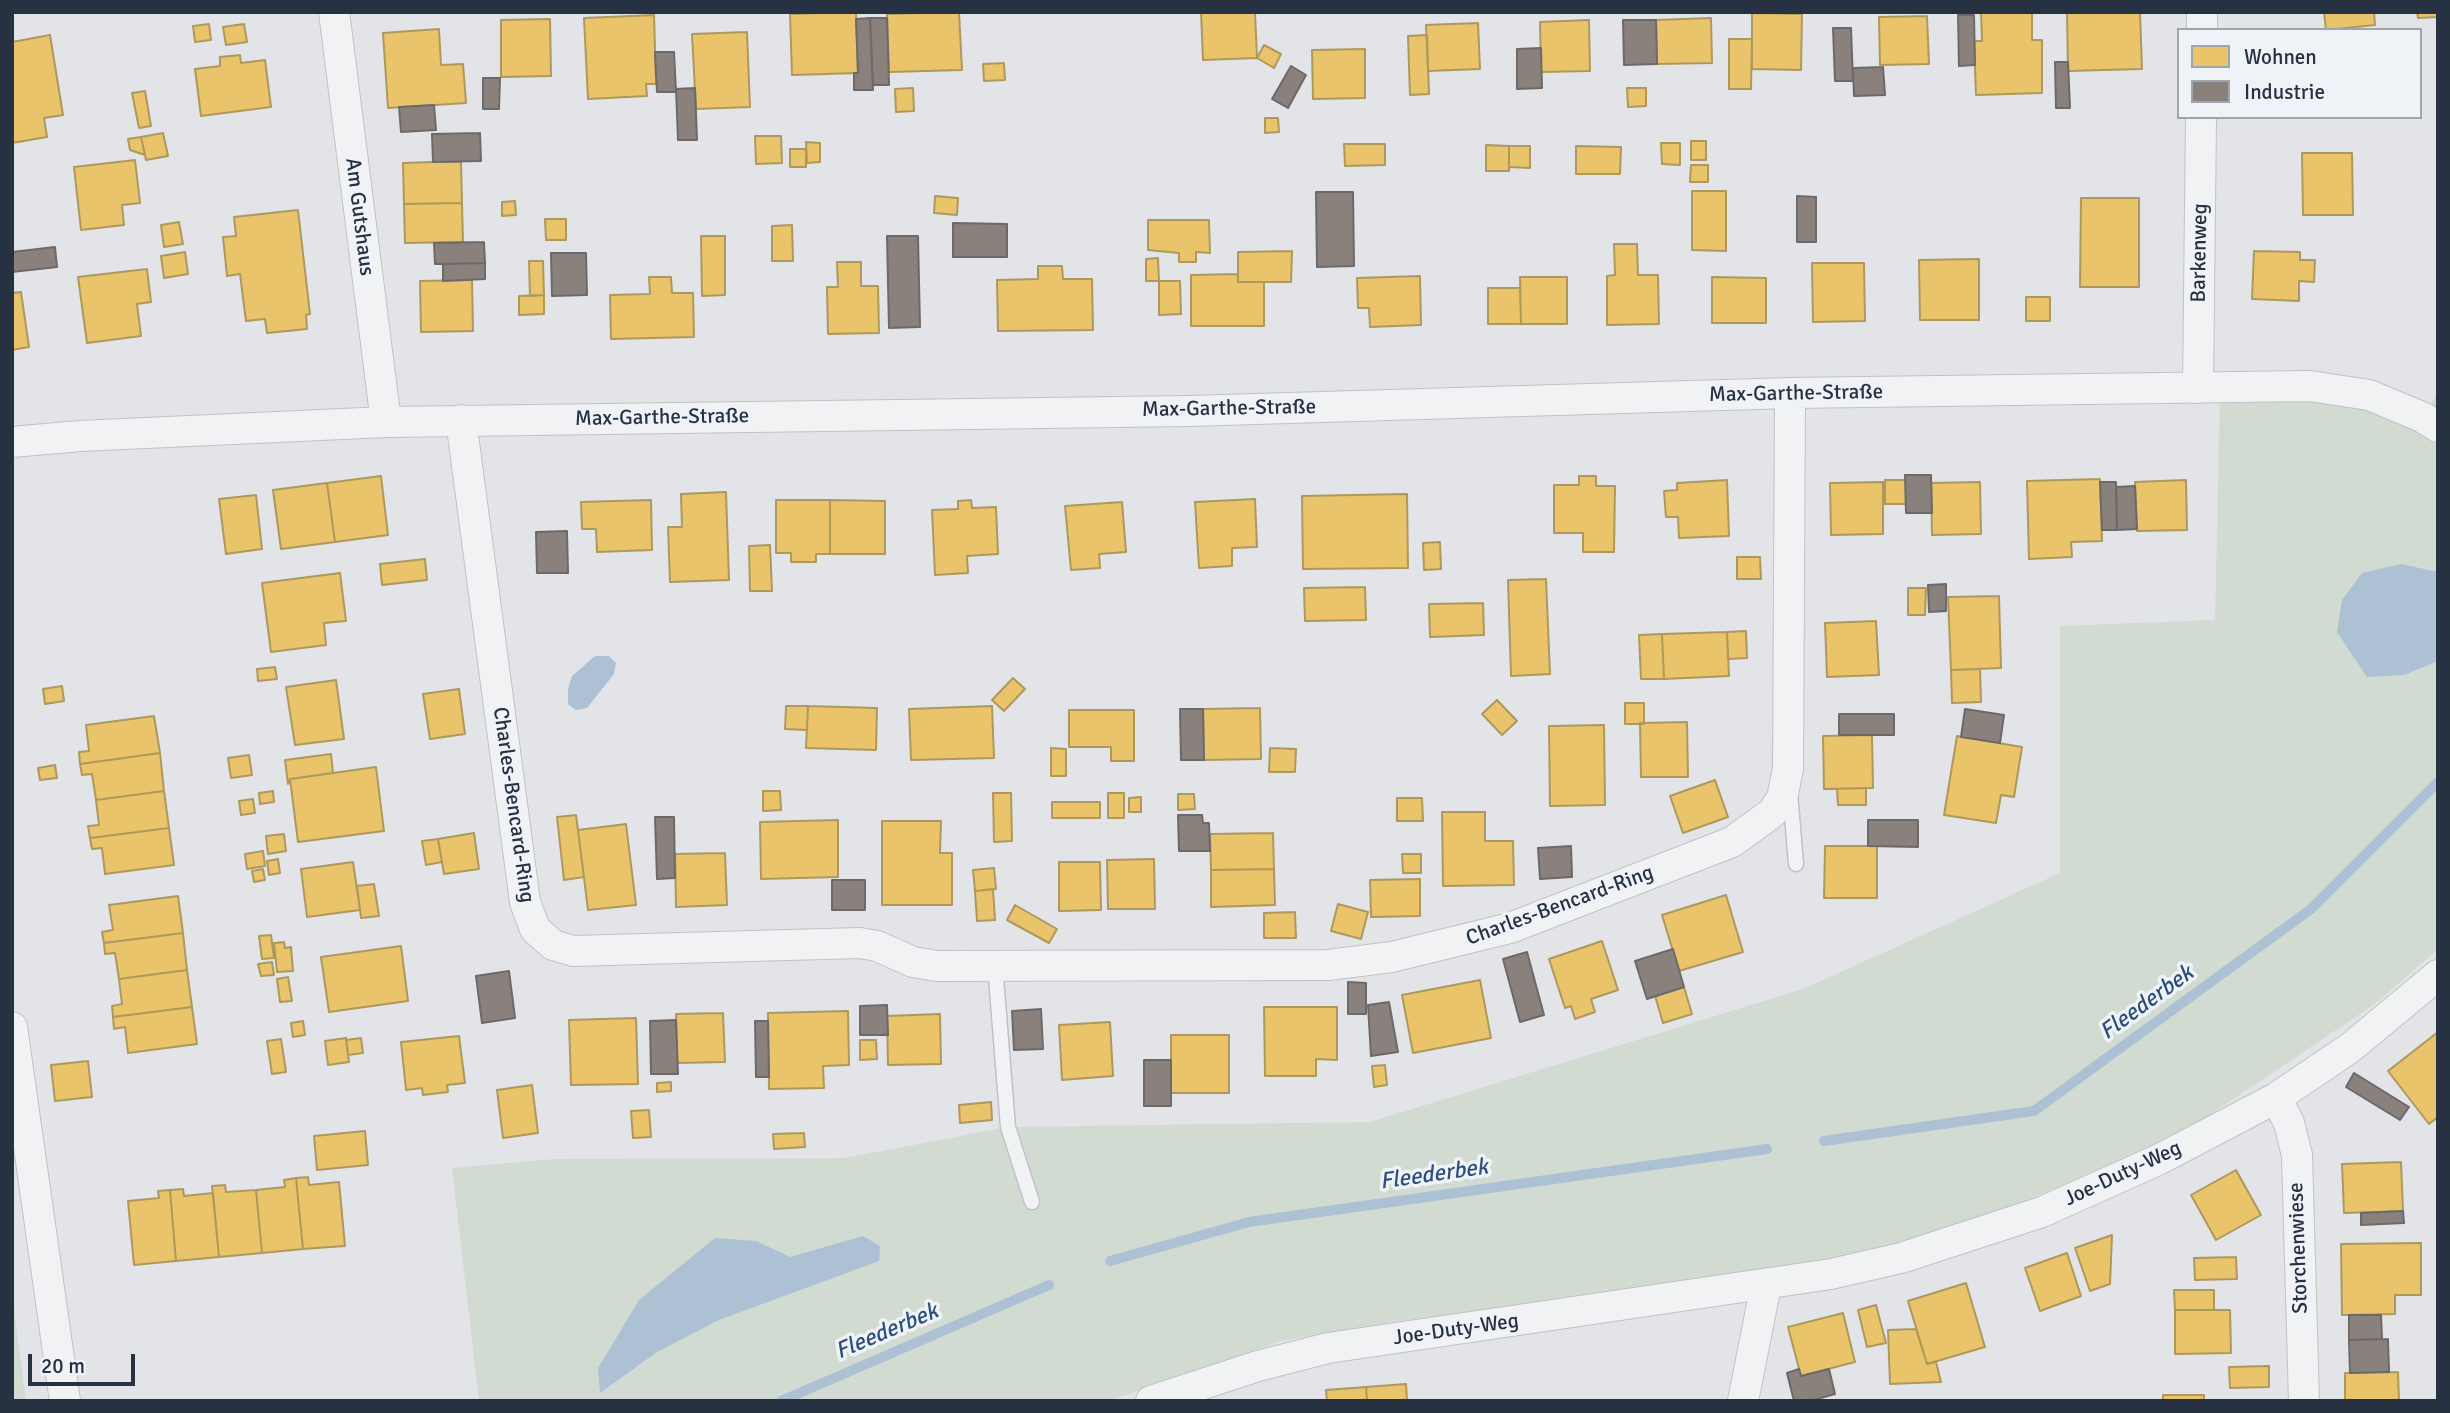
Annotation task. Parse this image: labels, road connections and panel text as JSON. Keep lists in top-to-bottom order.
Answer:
{
  "streets": {
    "street": [
      "Am Gutshaus",
      "Barkenweg",
      "Max-Garthe-Straße",
      "Charles-Bencard-Ring",
      "Joe-Duty-Weg",
      "Storchenwiese"
    ]
  },
  "crossings": [
    ["Am Gutshaus", "Max-Garthe-Straße"],
    ["Barkenweg", "Max-Garthe-Straße"],
    ["Max-Garthe-Straße", "Charles-Bencard-Ring"],
    ["Joe-Duty-Weg", "Storchenwiese"]
  ],
  "water": ["Fleederbek"],
  "legend": ["Wohnen", "Industrie"],
  "scale_bar": "20 m"
}
